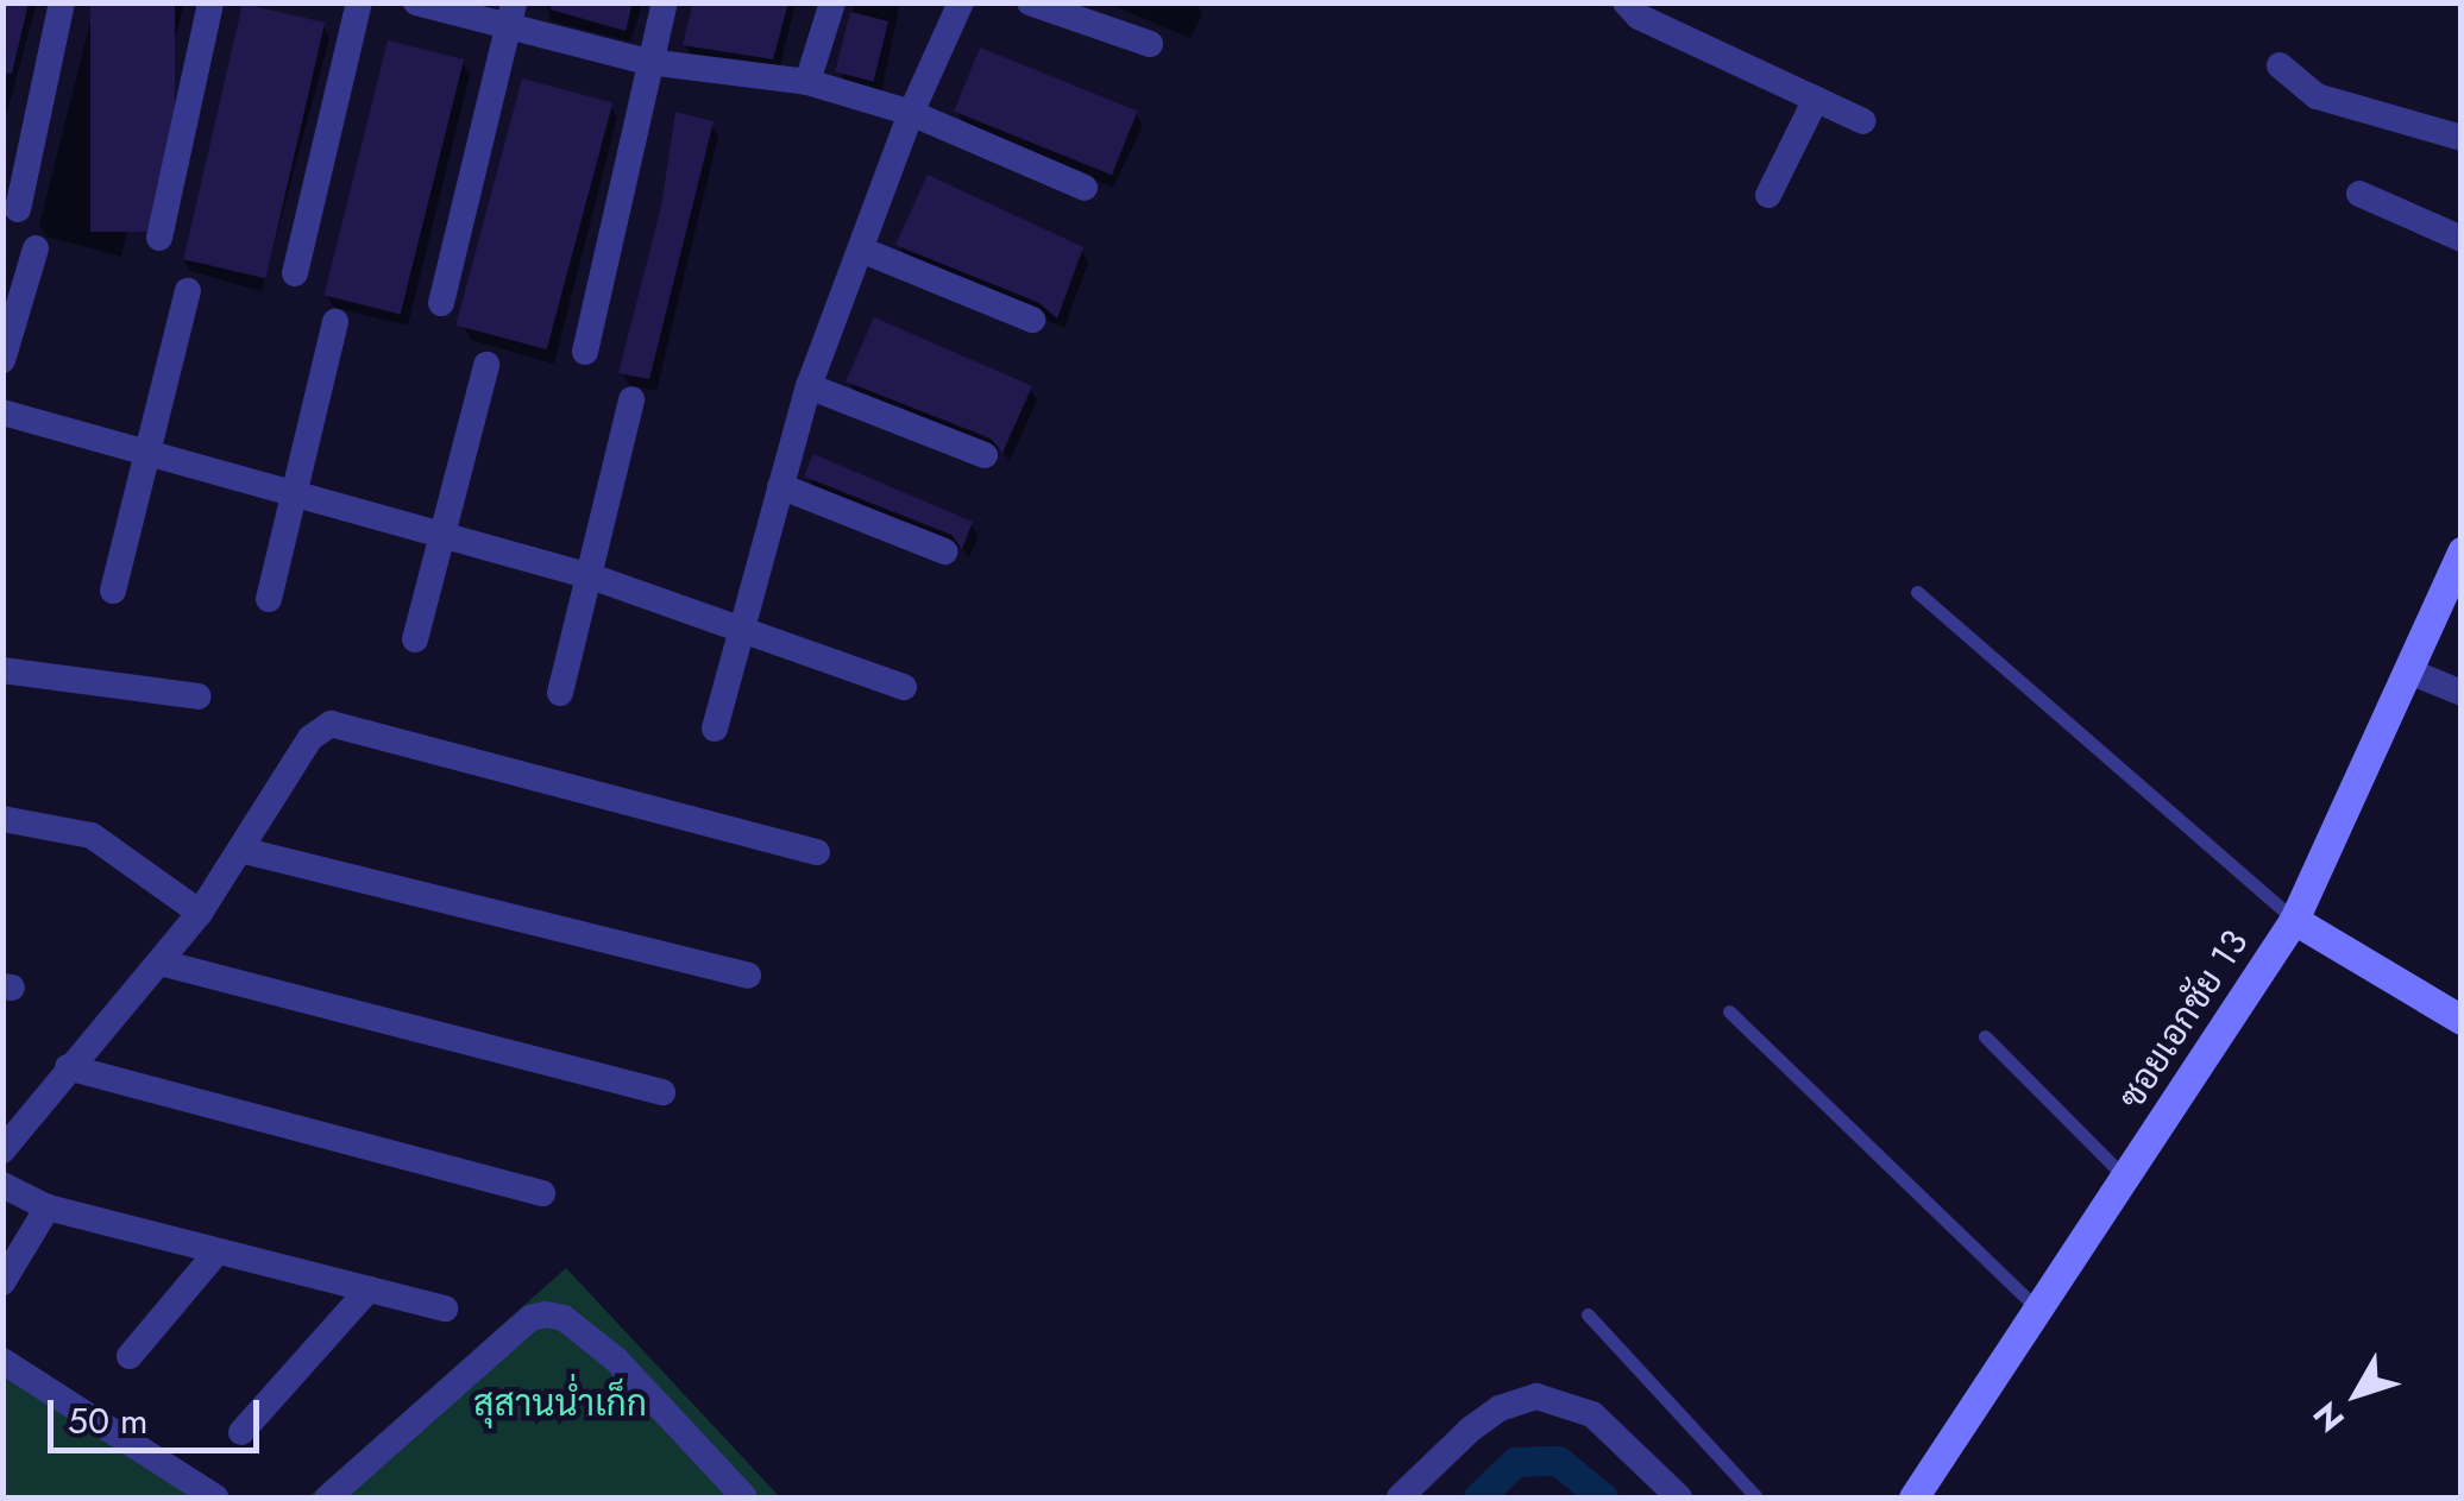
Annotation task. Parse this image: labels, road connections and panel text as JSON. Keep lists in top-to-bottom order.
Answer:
{
  "streets": {
    "street": ["ซอยเอกชัย 13"]
  },
  "parks": ["สุสานน่ำเก็ก"],
  "scale_bar": "50 m",
  "north": "bottom left"
}
